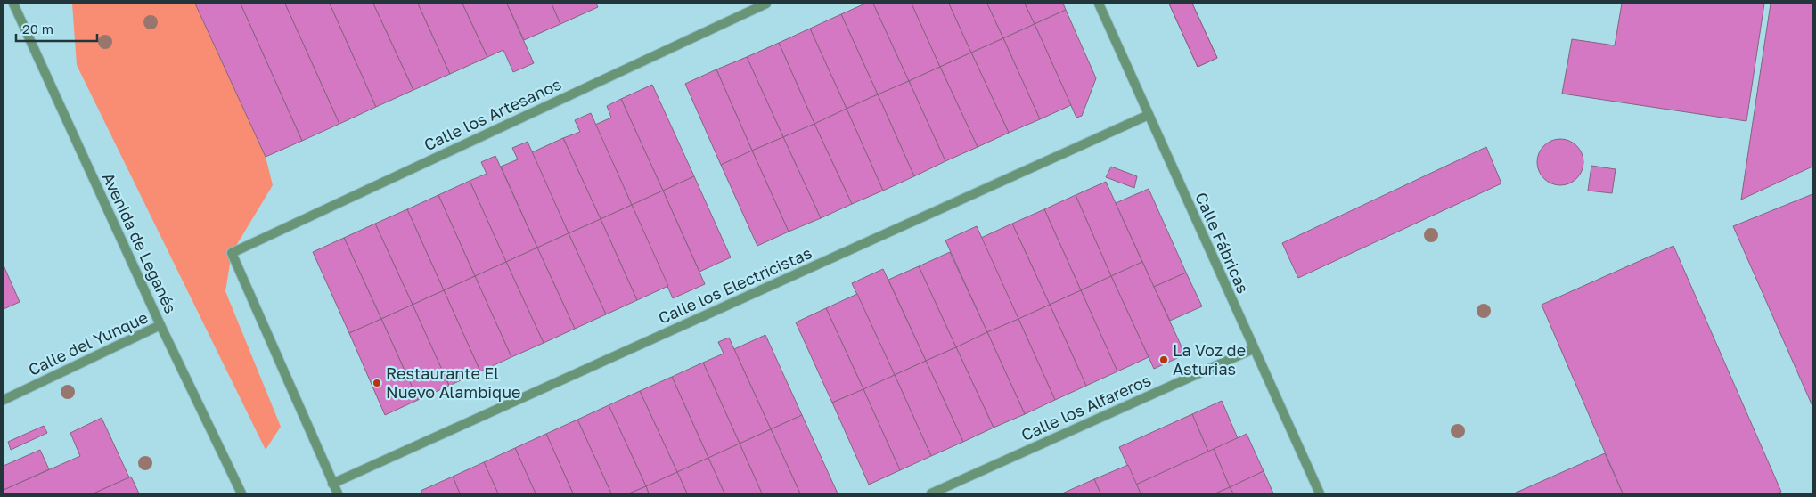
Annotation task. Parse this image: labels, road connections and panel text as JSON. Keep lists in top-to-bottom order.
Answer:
{
  "streets": {
    "street": [
      "Calle los Artesanos",
      "Avenida de Leganés",
      "Calle Fábricas",
      "Calle los Electricistas",
      "Calle del Yunque",
      "Calle los Alfareros"
    ]
  },
  "crossings": [
    ["Calle los Artesanos", "Calle los Electricistas"],
    ["Avenida de Leganés", "Calle del Yunque"],
    ["Calle Fábricas", "Calle los Electricistas"],
    ["Calle Fábricas", "Calle los Alfareros"]
  ],
  "places": ["La Voz de Asturias", "Restaurante El Nuevo Alambique"],
  "scale_bar": "20 m"
}
